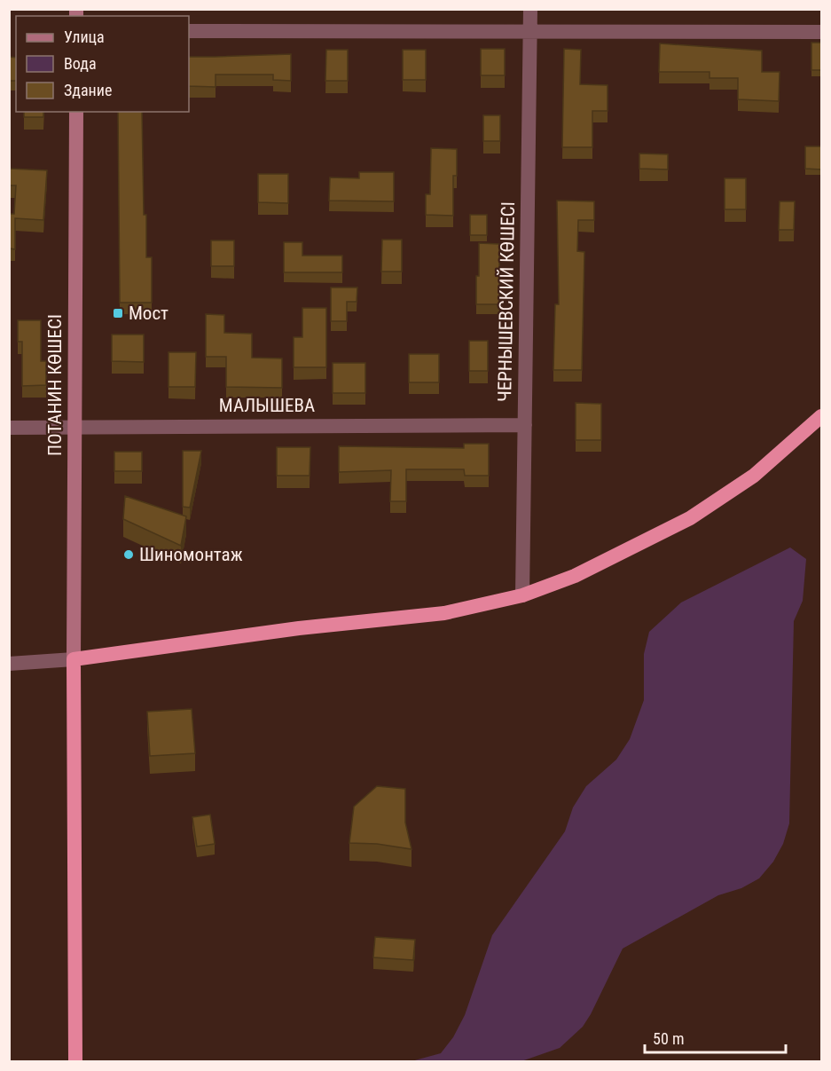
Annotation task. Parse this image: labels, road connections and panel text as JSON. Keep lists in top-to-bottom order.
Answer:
{
  "streets": {
    "main road": ["ПОТАНИН КӨШЕСІ"],
    "street": ["ЧЕРНЫШЕВСКИЙ КӨШЕСІ", "МАЛЫШЕВА"]
  },
  "crossings": [
    ["ЧЕРНЫШЕВСКИЙ КӨШЕСІ", "МАЛЫШЕВА"],
    ["ПОТАНИН КӨШЕСІ", "МАЛЫШЕВА"]
  ],
  "places": {
    "transit": ["Мост"],
    "other": ["Шиномонтаж"]
  },
  "legend": ["Улица", "Вода", "Здание"],
  "scale_bar": "50 m"
}
